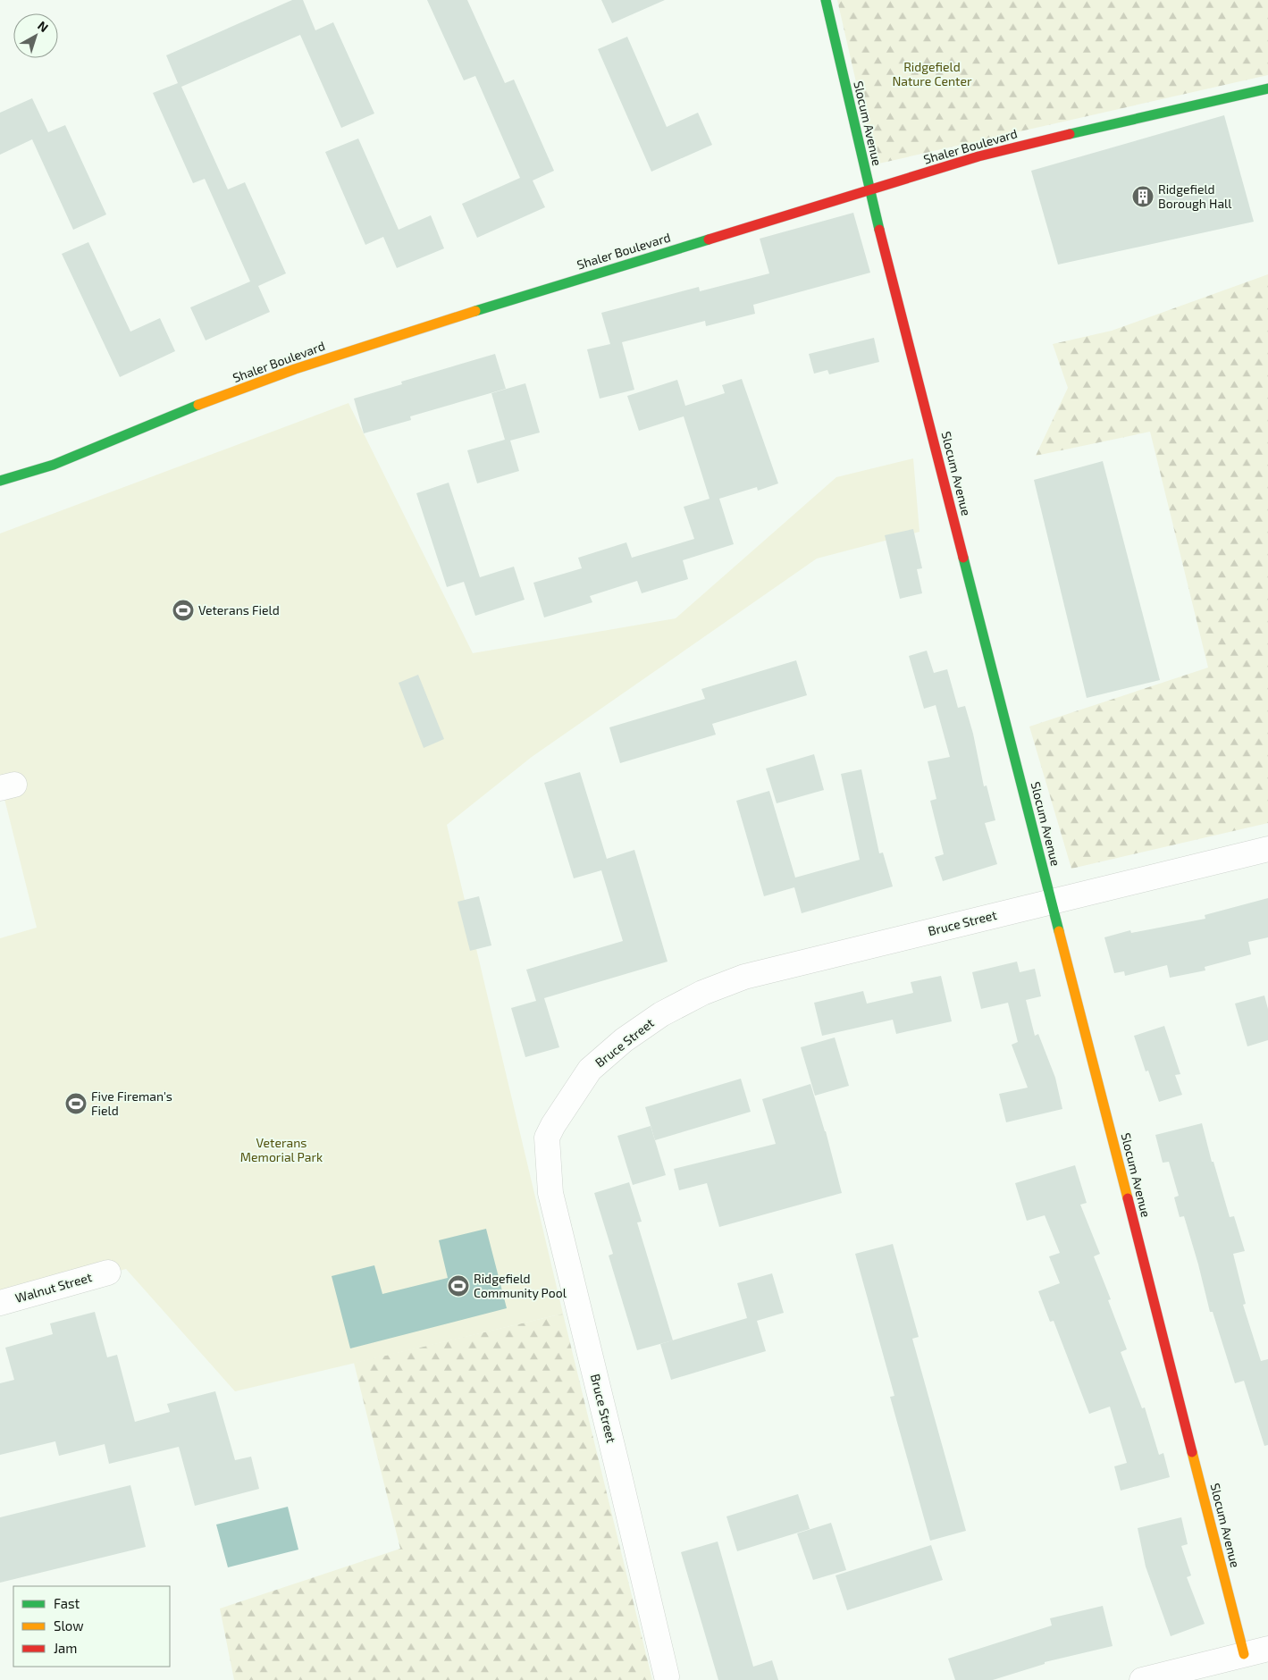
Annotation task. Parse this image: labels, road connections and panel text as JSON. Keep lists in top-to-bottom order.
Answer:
{
  "streets": {
    "street": [
      "Slocum Avenue",
      "Shaler Boulevard",
      "Bruce Street",
      "Walnut Street"
    ]
  },
  "crossings": [
    ["Slocum Avenue", "Shaler Boulevard"],
    ["Slocum Avenue", "Bruce Street"]
  ],
  "parks": ["Ridgefield Nature Center", "Veterans Memorial Park"],
  "places": {
    "building": ["Ridgefield Borough Hall"],
    "sports": ["Veterans Field", "Five Fireman's Field", "Ridgefield Community Pool"]
  },
  "legend": ["Fast", "Slow", "Jam"],
  "north": "top right"
}
